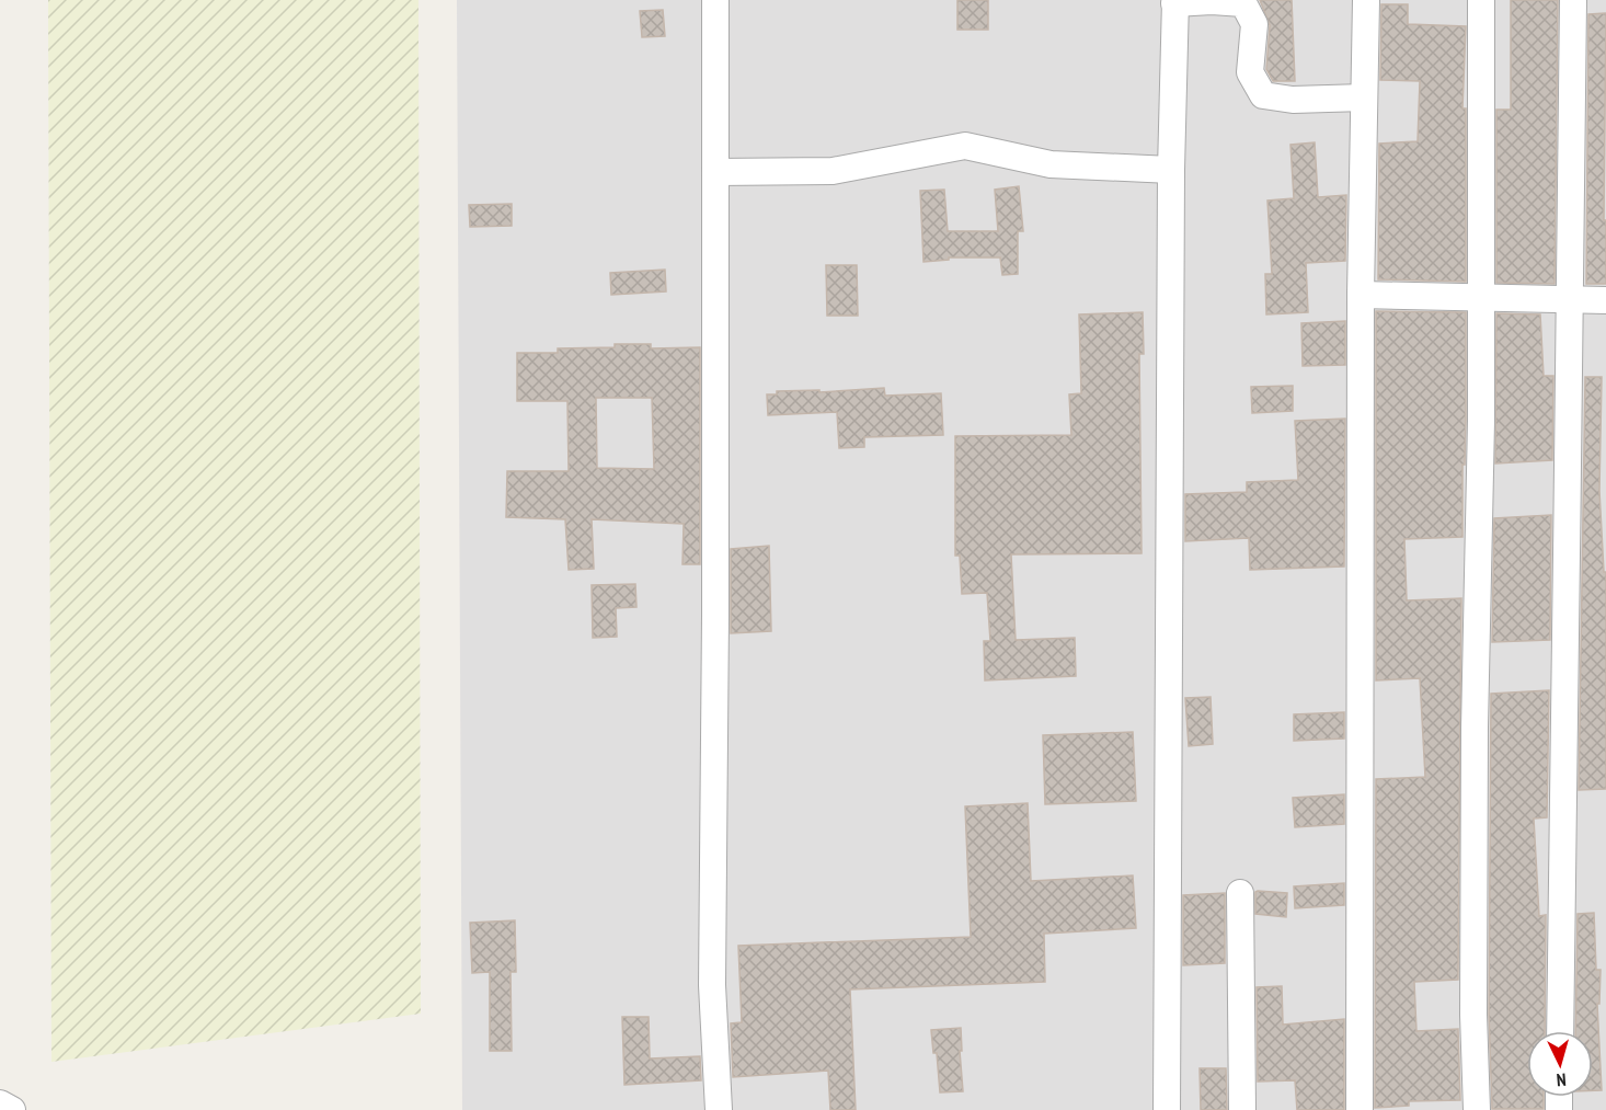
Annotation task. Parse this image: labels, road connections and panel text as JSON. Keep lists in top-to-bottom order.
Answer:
{
  "north": "bottom"
}
